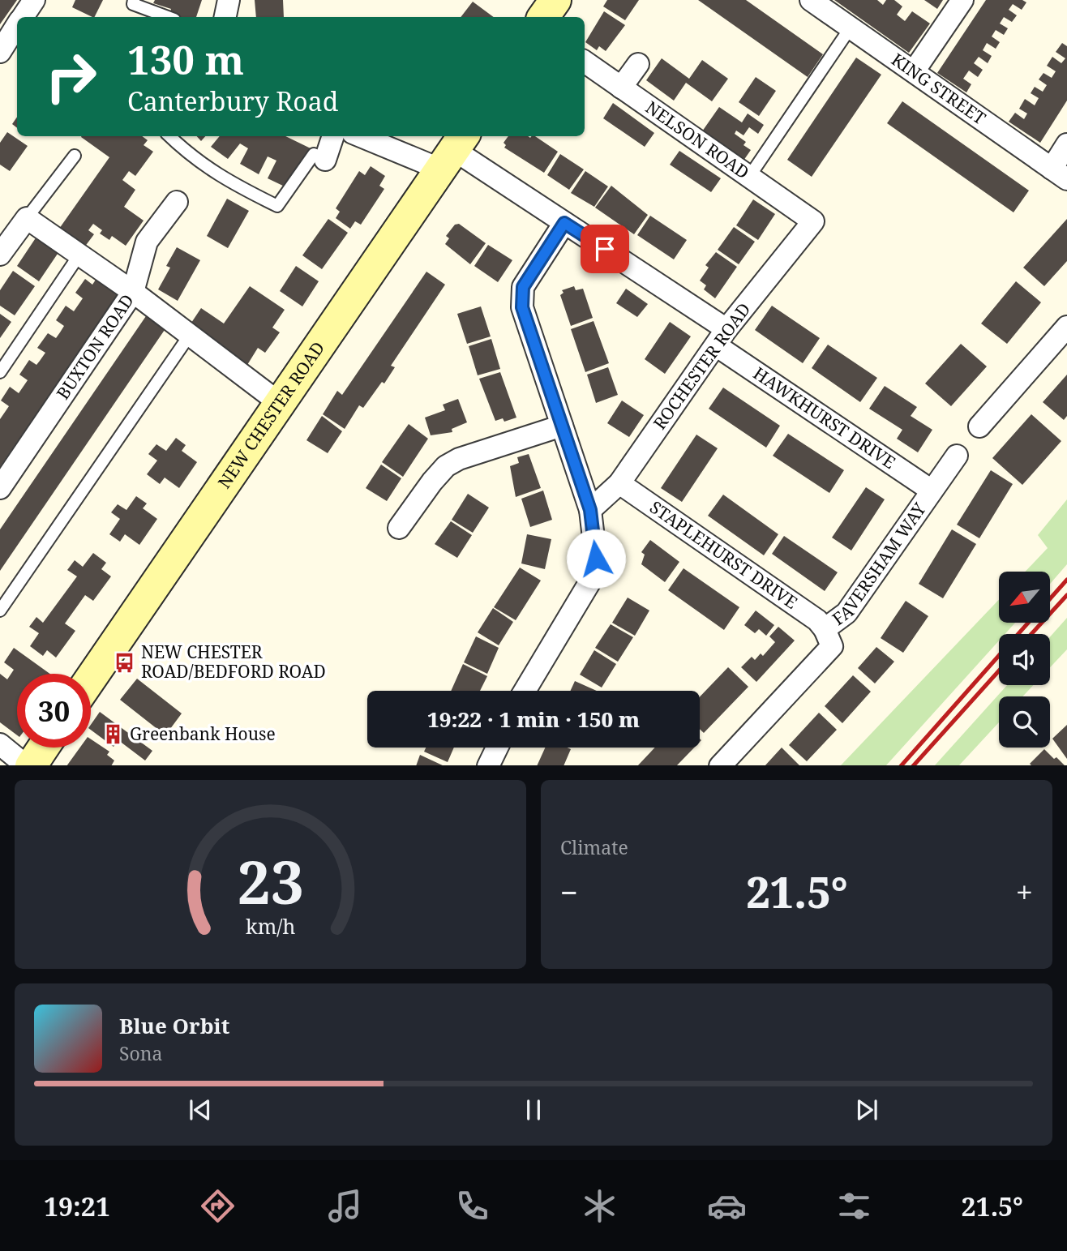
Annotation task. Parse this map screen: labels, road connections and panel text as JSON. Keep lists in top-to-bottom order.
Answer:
{
  "streets": {
    "main road": ["NEW CHESTER ROAD"],
    "street": [
      "KING STREET",
      "NELSON ROAD",
      "BUXTON ROAD",
      "ROCHESTER ROAD",
      "HAWKHURST DRIVE",
      "STAPLEHURST DRIVE",
      "FAVERSHAM WAY"
    ]
  },
  "crossings": [
    ["NELSON ROAD", "ROCHESTER ROAD"],
    ["ROCHESTER ROAD", "HAWKHURST DRIVE"],
    ["ROCHESTER ROAD", "STAPLEHURST DRIVE"],
    ["NEW CHESTER ROAD", "HAWKHURST DRIVE"],
    ["HAWKHURST DRIVE", "FAVERSHAM WAY"],
    ["STAPLEHURST DRIVE", "FAVERSHAM WAY"]
  ],
  "places": {
    "bus stop": ["NEW CHESTER ROAD/BEDFORD ROAD"],
    "building": ["Greenbank House"]
  },
  "north": "bottom left",
  "page": {
    "turn": ["130 m", "Canterbury Road"],
    "limit": "30",
    "trip": "19:22 · 1 min · 150 m",
    "tile": "Climate",
    "heat": ["−", "21.5°", "+"],
    "song": ["Blue Orbit", "Sona"],
    "tabs": ["19:21", "21.5°"],
    "gauge": ["23", "km/h"]
  }
}
